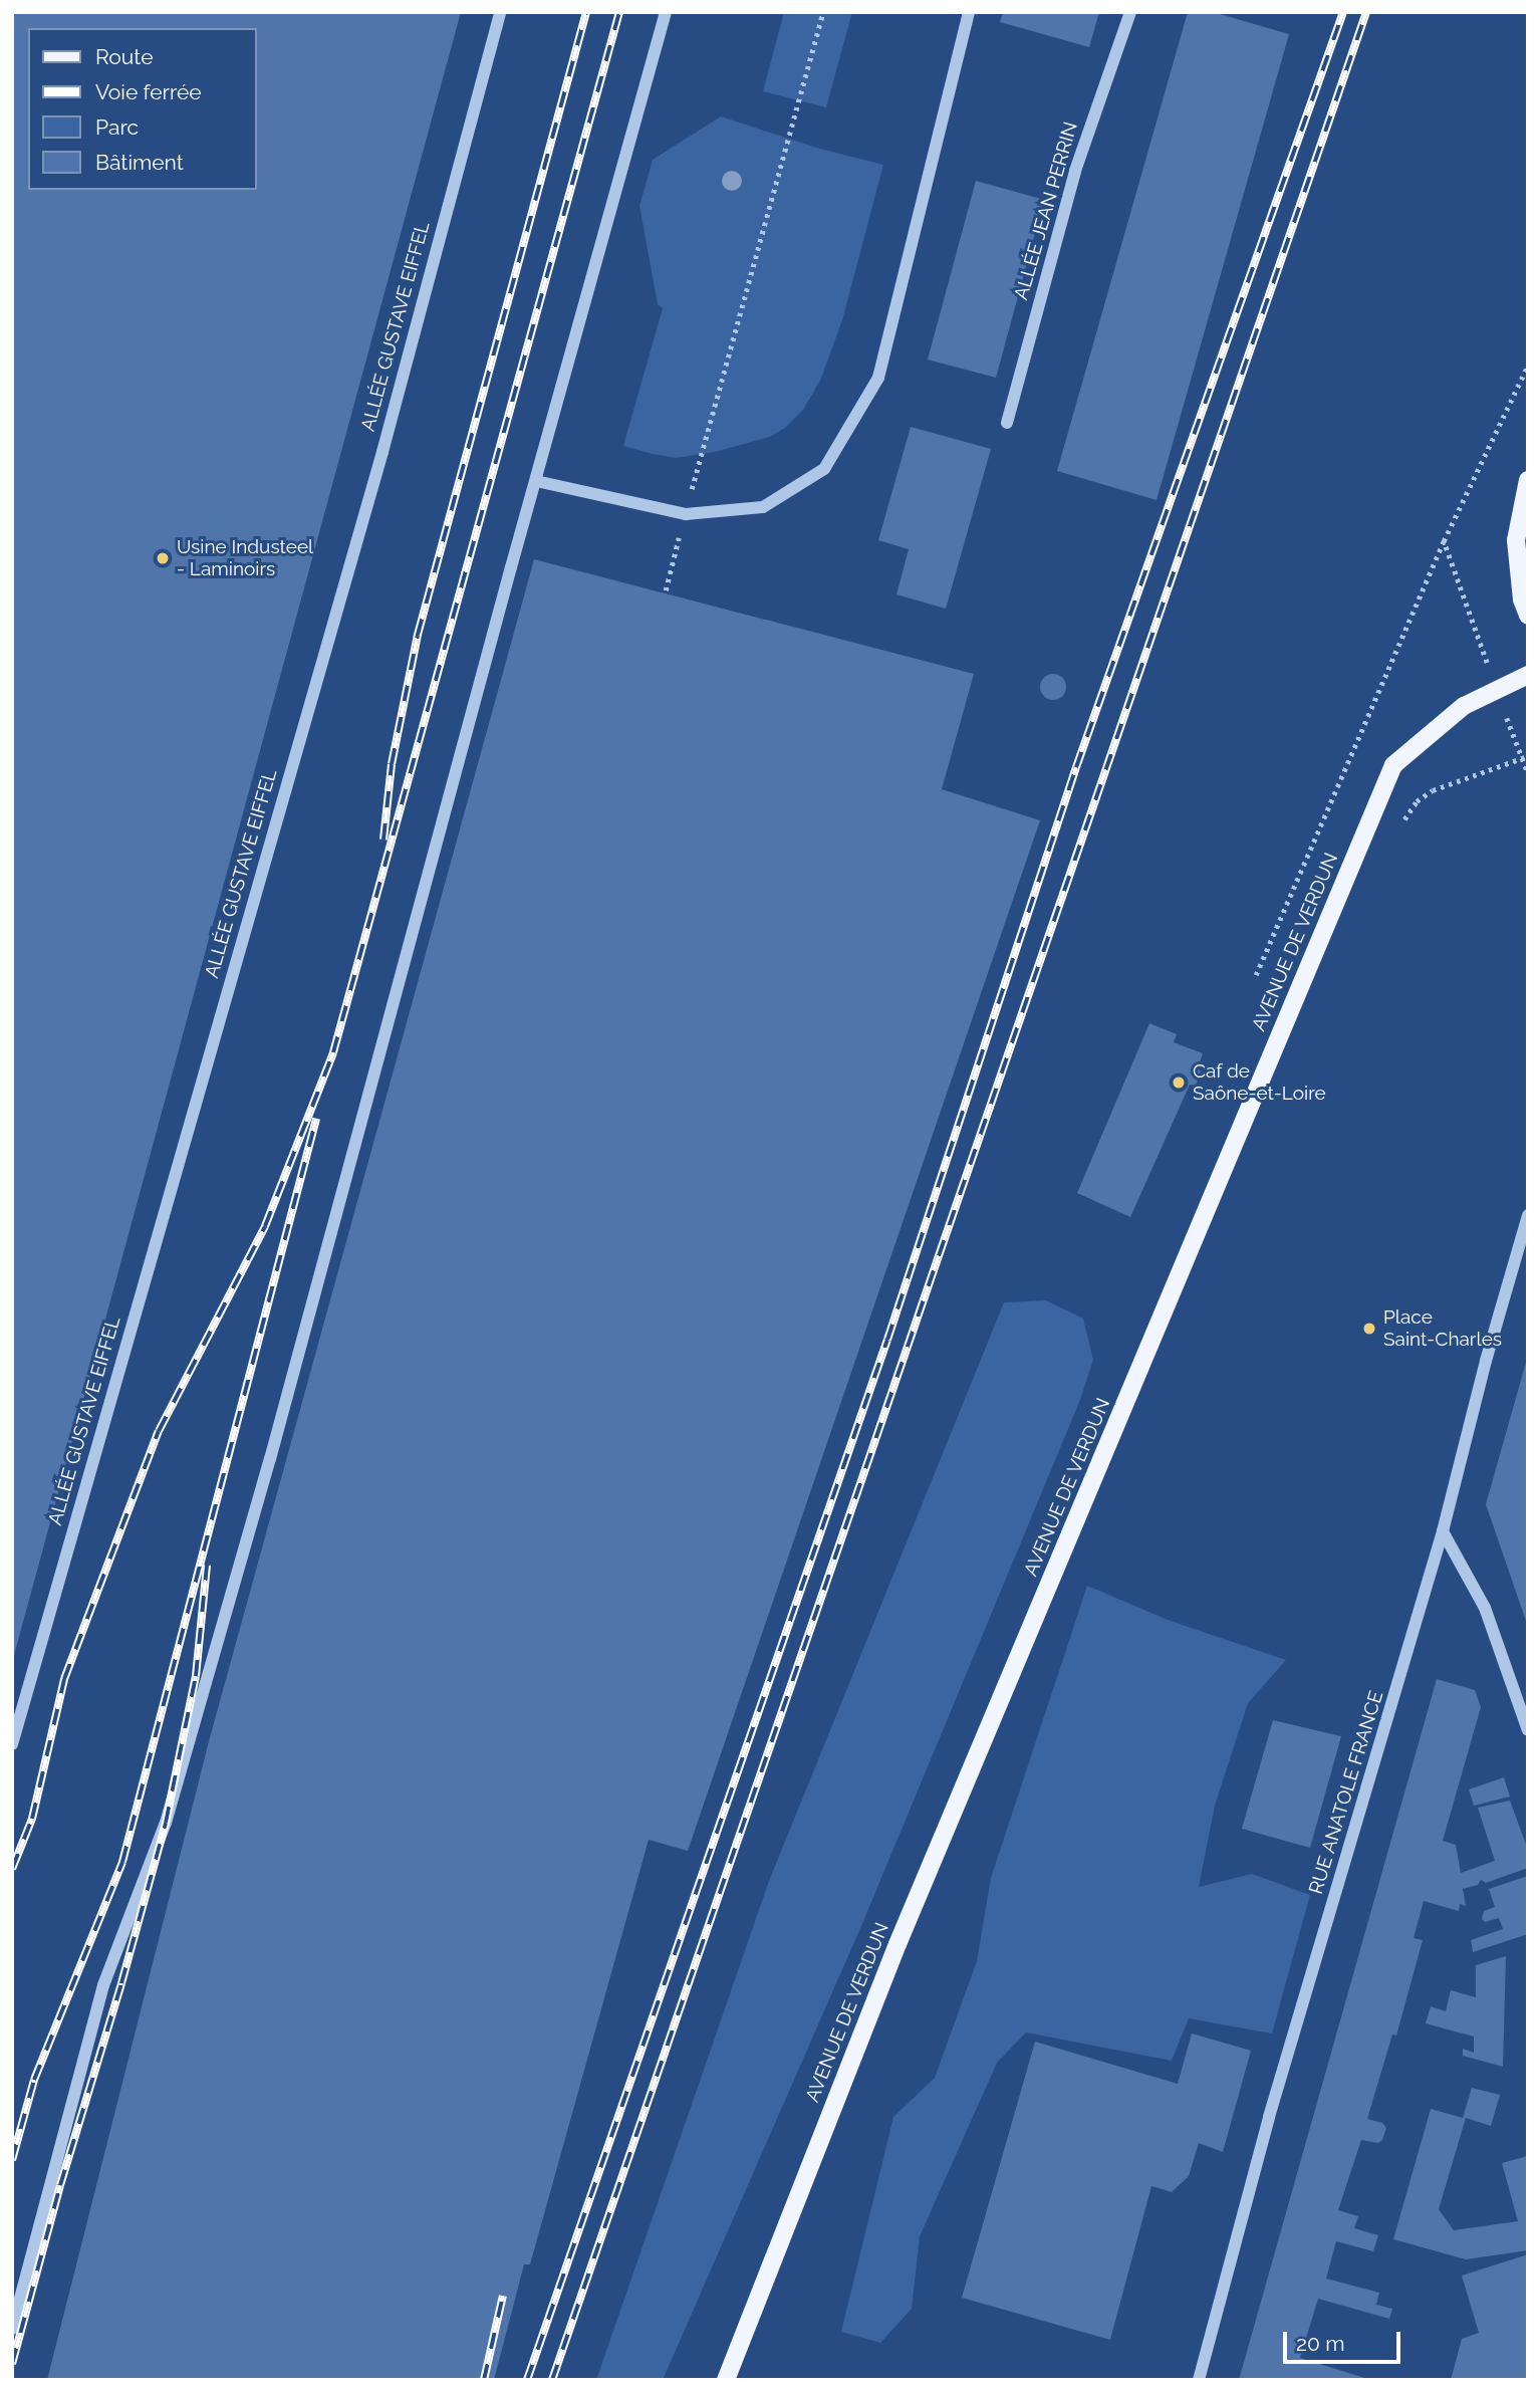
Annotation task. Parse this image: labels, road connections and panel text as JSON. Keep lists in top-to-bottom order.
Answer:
{
  "streets": {
    "main road": ["AVENUE DE VERDUN"],
    "street": ["ALLÉE JEAN PERRIN", "ALLÉE GUSTAVE EIFFEL", "RUE ANATOLE FRANCE"]
  },
  "places": ["Usine Industeel - Laminoirs", "Caf de Saône-et-Loire", "Place Saint-Charles"],
  "legend": [
    "Route",
    "Voie ferrée",
    "Parc",
    "Bâtiment"
  ],
  "scale_bar": "20 m"
}
